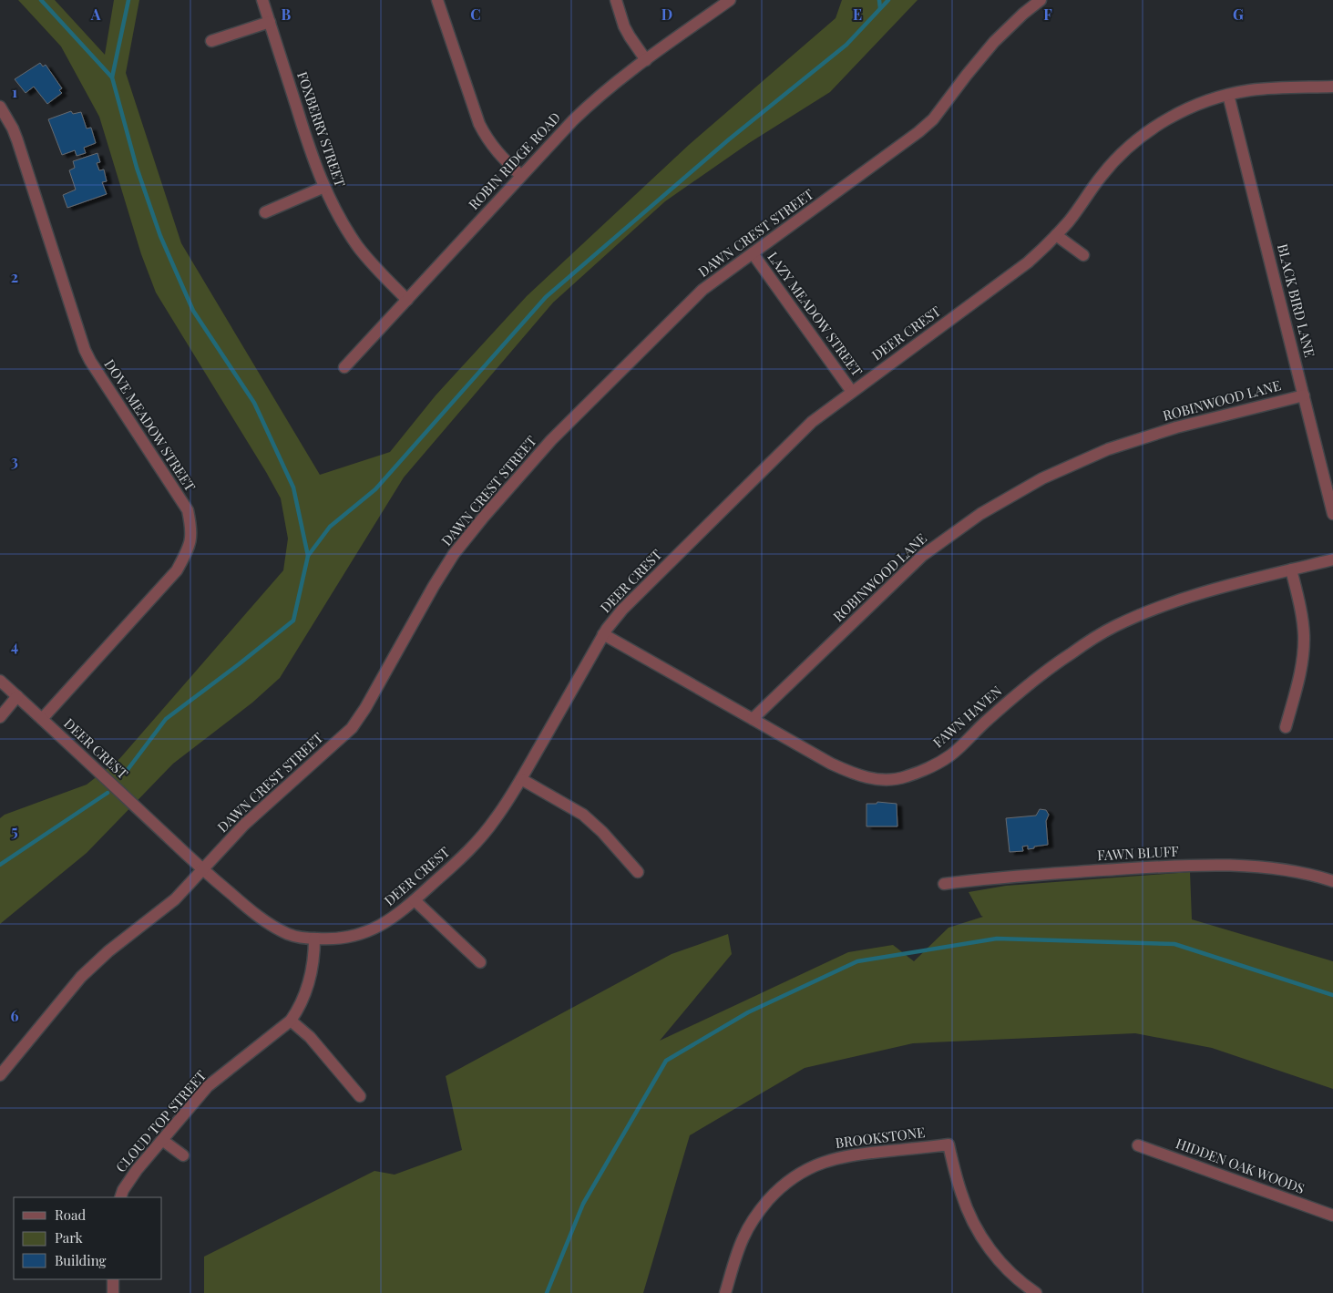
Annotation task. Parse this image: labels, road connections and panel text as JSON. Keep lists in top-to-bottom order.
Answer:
{
  "streets": {
    "street": [
      "FOXBERRY STREET",
      "ROBIN RIDGE ROAD",
      "DAWN CREST STREET",
      "BLACK BIRD LANE",
      "LAZY MEADOW STREET",
      "DEER CREST",
      "ROBINWOOD LANE",
      "DOVE MEADOW STREET",
      "FAWN HAVEN",
      "FAWN BLUFF",
      "CLOUD TOP STREET",
      "BROOKSTONE",
      "HIDDEN OAK WOODS"
    ]
  },
  "crossings": [
    ["FOXBERRY STREET", "ROBIN RIDGE ROAD"],
    ["DAWN CREST STREET", "LAZY MEADOW STREET"],
    ["DAWN CREST STREET", "DEER CREST"],
    ["BLACK BIRD LANE", "DEER CREST"],
    ["BLACK BIRD LANE", "ROBINWOOD LANE"],
    ["LAZY MEADOW STREET", "DEER CREST"],
    ["DEER CREST", "DOVE MEADOW STREET"],
    ["DEER CREST", "FAWN HAVEN"],
    ["DEER CREST", "CLOUD TOP STREET"],
    ["ROBINWOOD LANE", "FAWN HAVEN"]
  ],
  "legend": ["Road", "Park", "Building"],
  "grid": {
    "columns": [
      "A",
      "B",
      "C",
      "D",
      "E",
      "F",
      "G"
    ],
    "rows": [
      "1",
      "2",
      "3",
      "4",
      "5",
      "6"
    ]
  }
}
